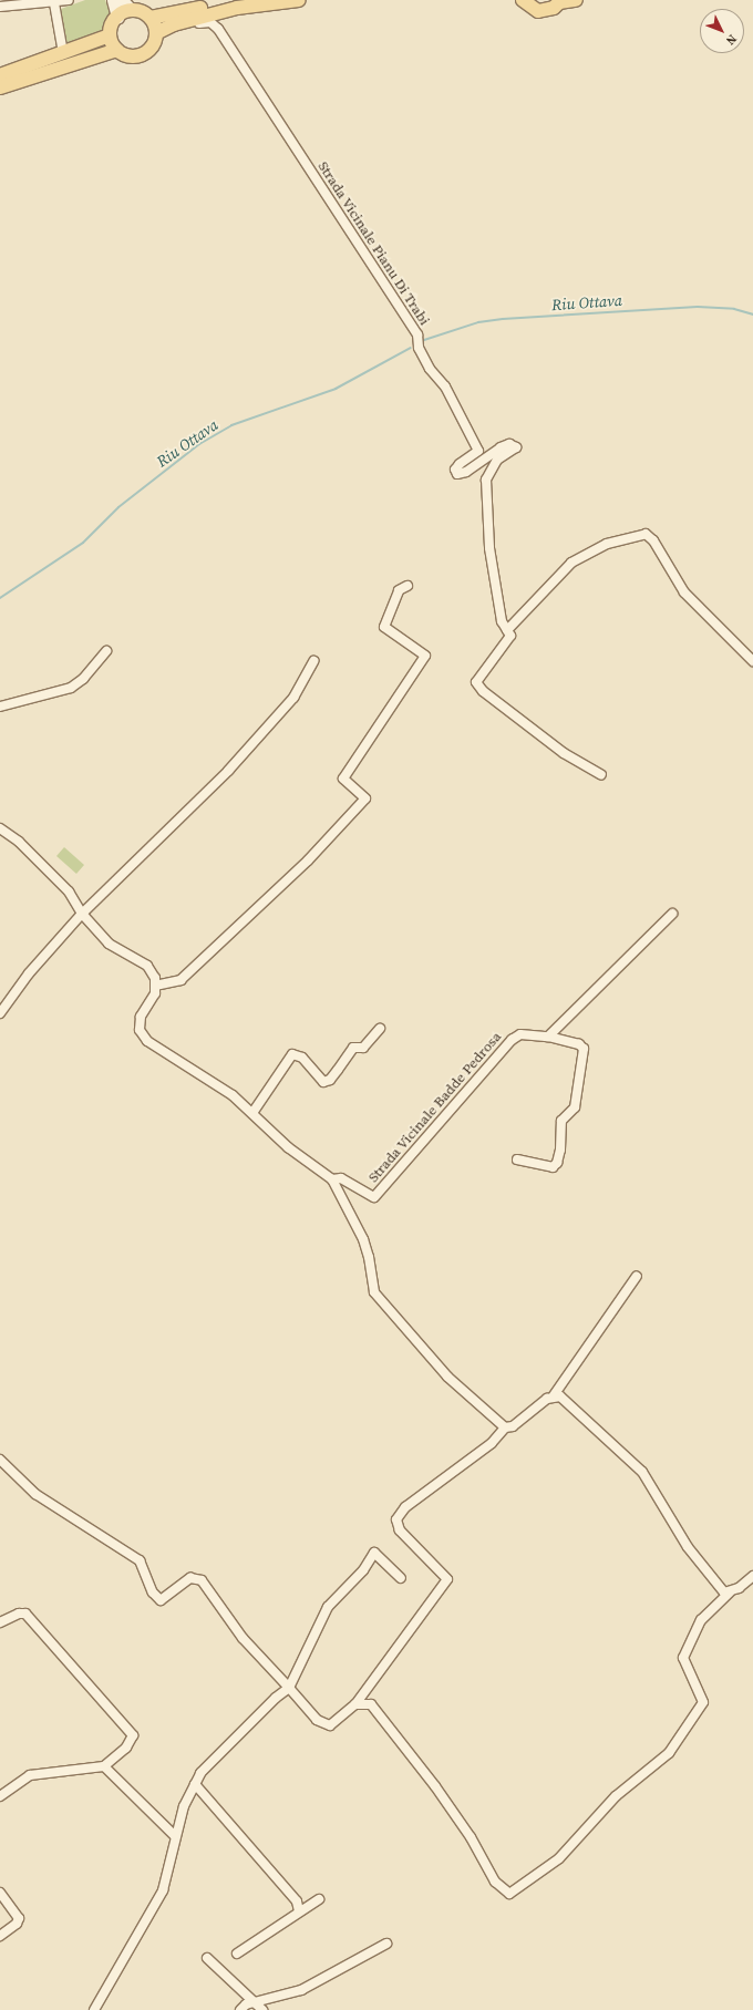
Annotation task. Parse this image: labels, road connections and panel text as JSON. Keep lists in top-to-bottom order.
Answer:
{
  "streets": {
    "street": ["Strada Vicinale Pianu Di Trabi", "Strada Vicinale Badde Pedrosa"]
  },
  "water": ["Riu Ottava"],
  "north": "bottom right"
}
